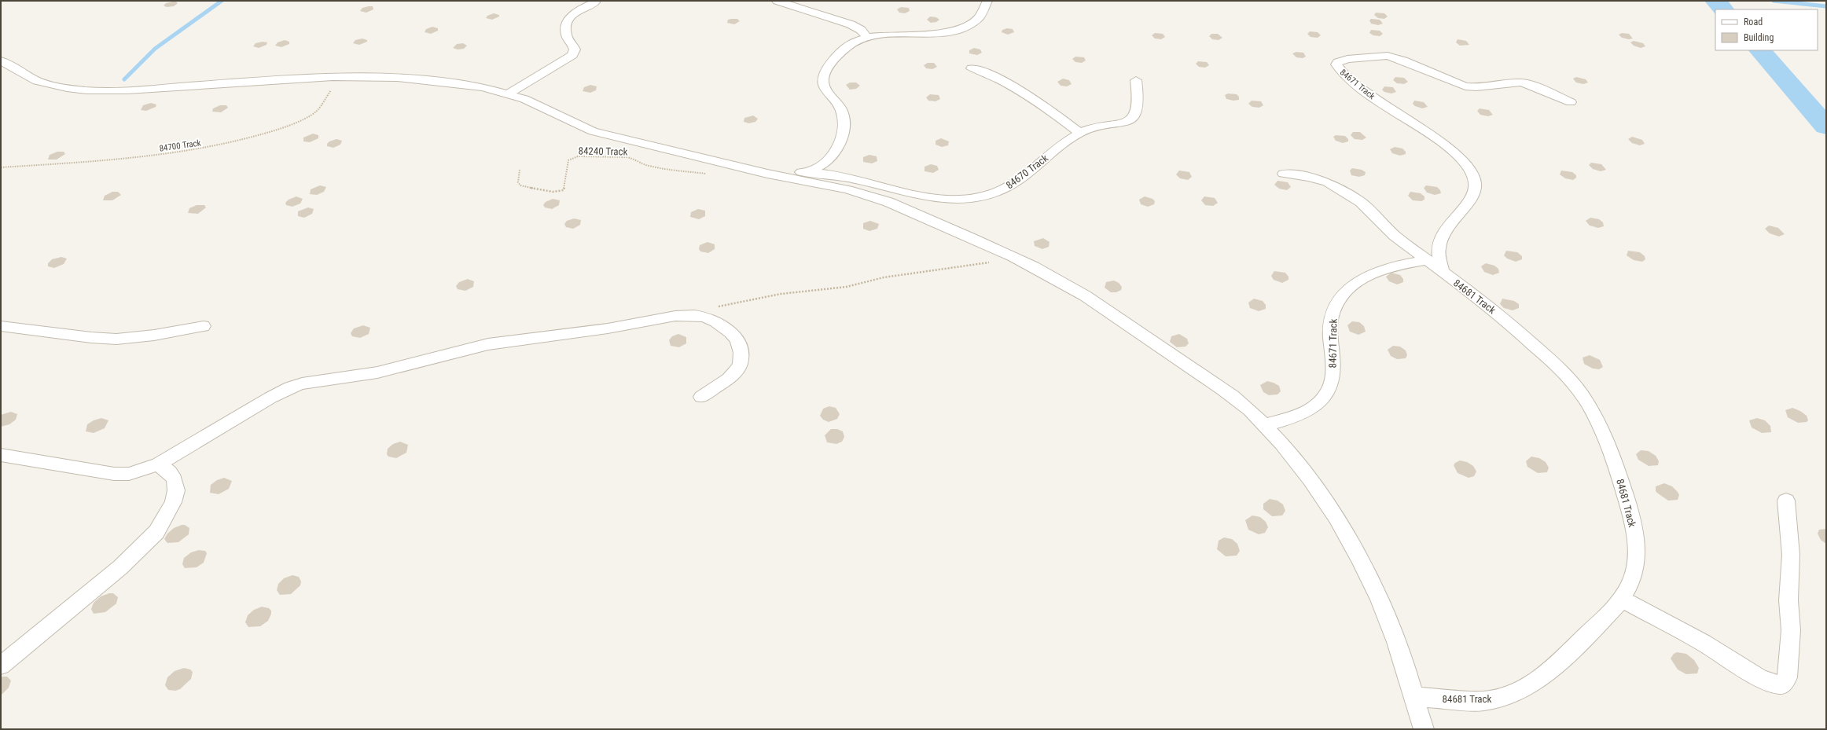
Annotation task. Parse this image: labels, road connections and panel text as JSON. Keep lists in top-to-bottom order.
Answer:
{
  "streets": {
    "street": ["84671 Track", "84670 Track", "84681 Track"],
    "path": ["84700 Track", "84240 Track"]
  },
  "crossings": [
    ["84671 Track", "84681 Track"]
  ],
  "legend": ["Road", "Building"]
}
